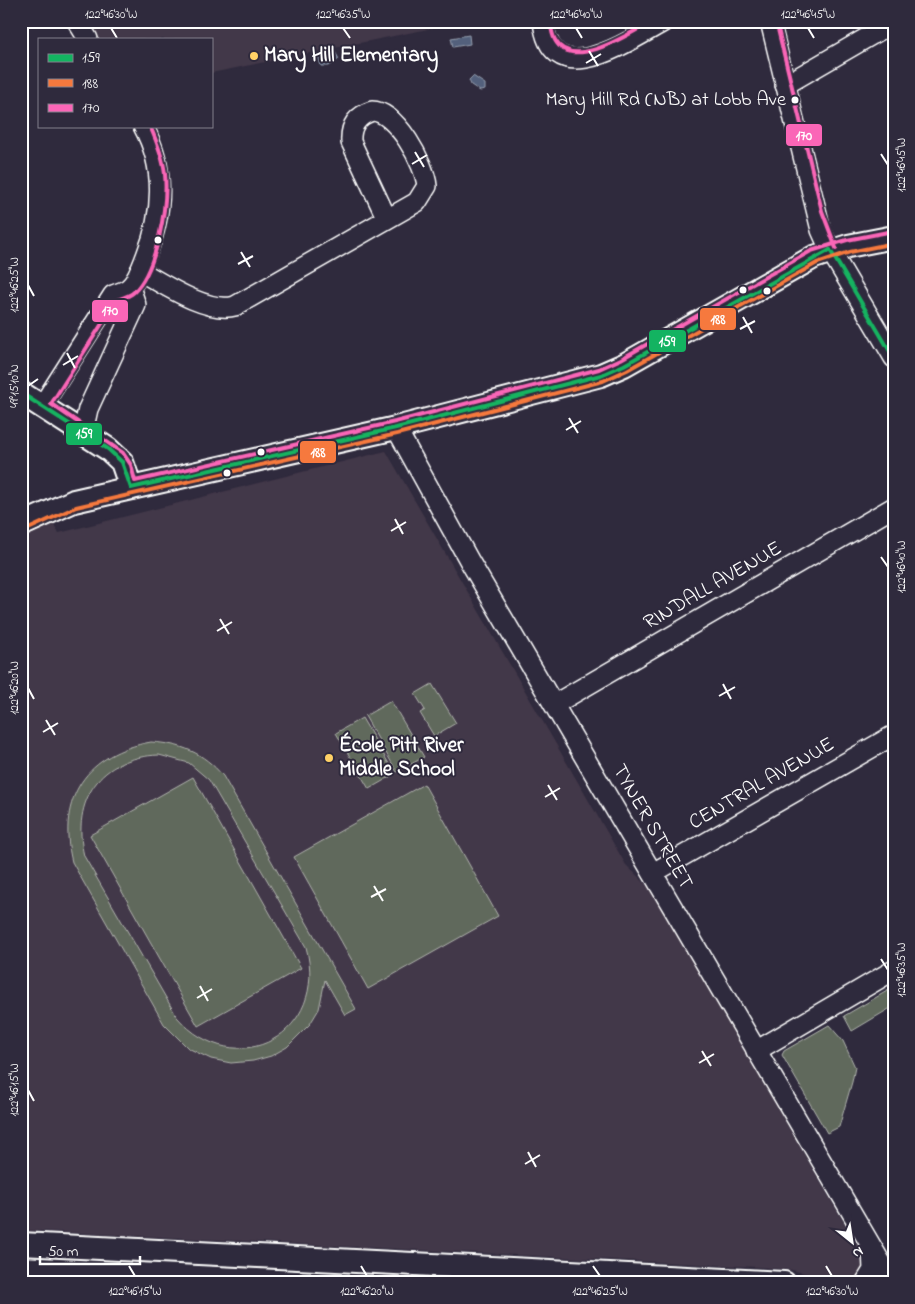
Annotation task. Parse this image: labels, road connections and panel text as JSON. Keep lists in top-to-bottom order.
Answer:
{
  "streets": {
    "street": ["RINDALL AVENUE", "CENTRAL AVENUE", "TYNER STREET"]
  },
  "crossings": [
    ["RINDALL AVENUE", "TYNER STREET"],
    ["CENTRAL AVENUE", "TYNER STREET"]
  ],
  "places": ["Mary Hill Elementary", "Mary Hill Rd (NB) at Lobb Ave", "École Pitt River Middle School"],
  "lines": ["transit line 170", "transit line 188", "transit line 159"],
  "legend": ["159", "188", "170"],
  "scale_bar": "50 m",
  "north": "bottom right",
  "coordinates": [
    "122°46'30\"W",
    "122°46'35\"W",
    "122°46'40\"W",
    "122°46'45\"W",
    "122°46'25\"W",
    "49°15'10\"N",
    "122°46'20\"W",
    "122°46'15\"W"
  ]
}
